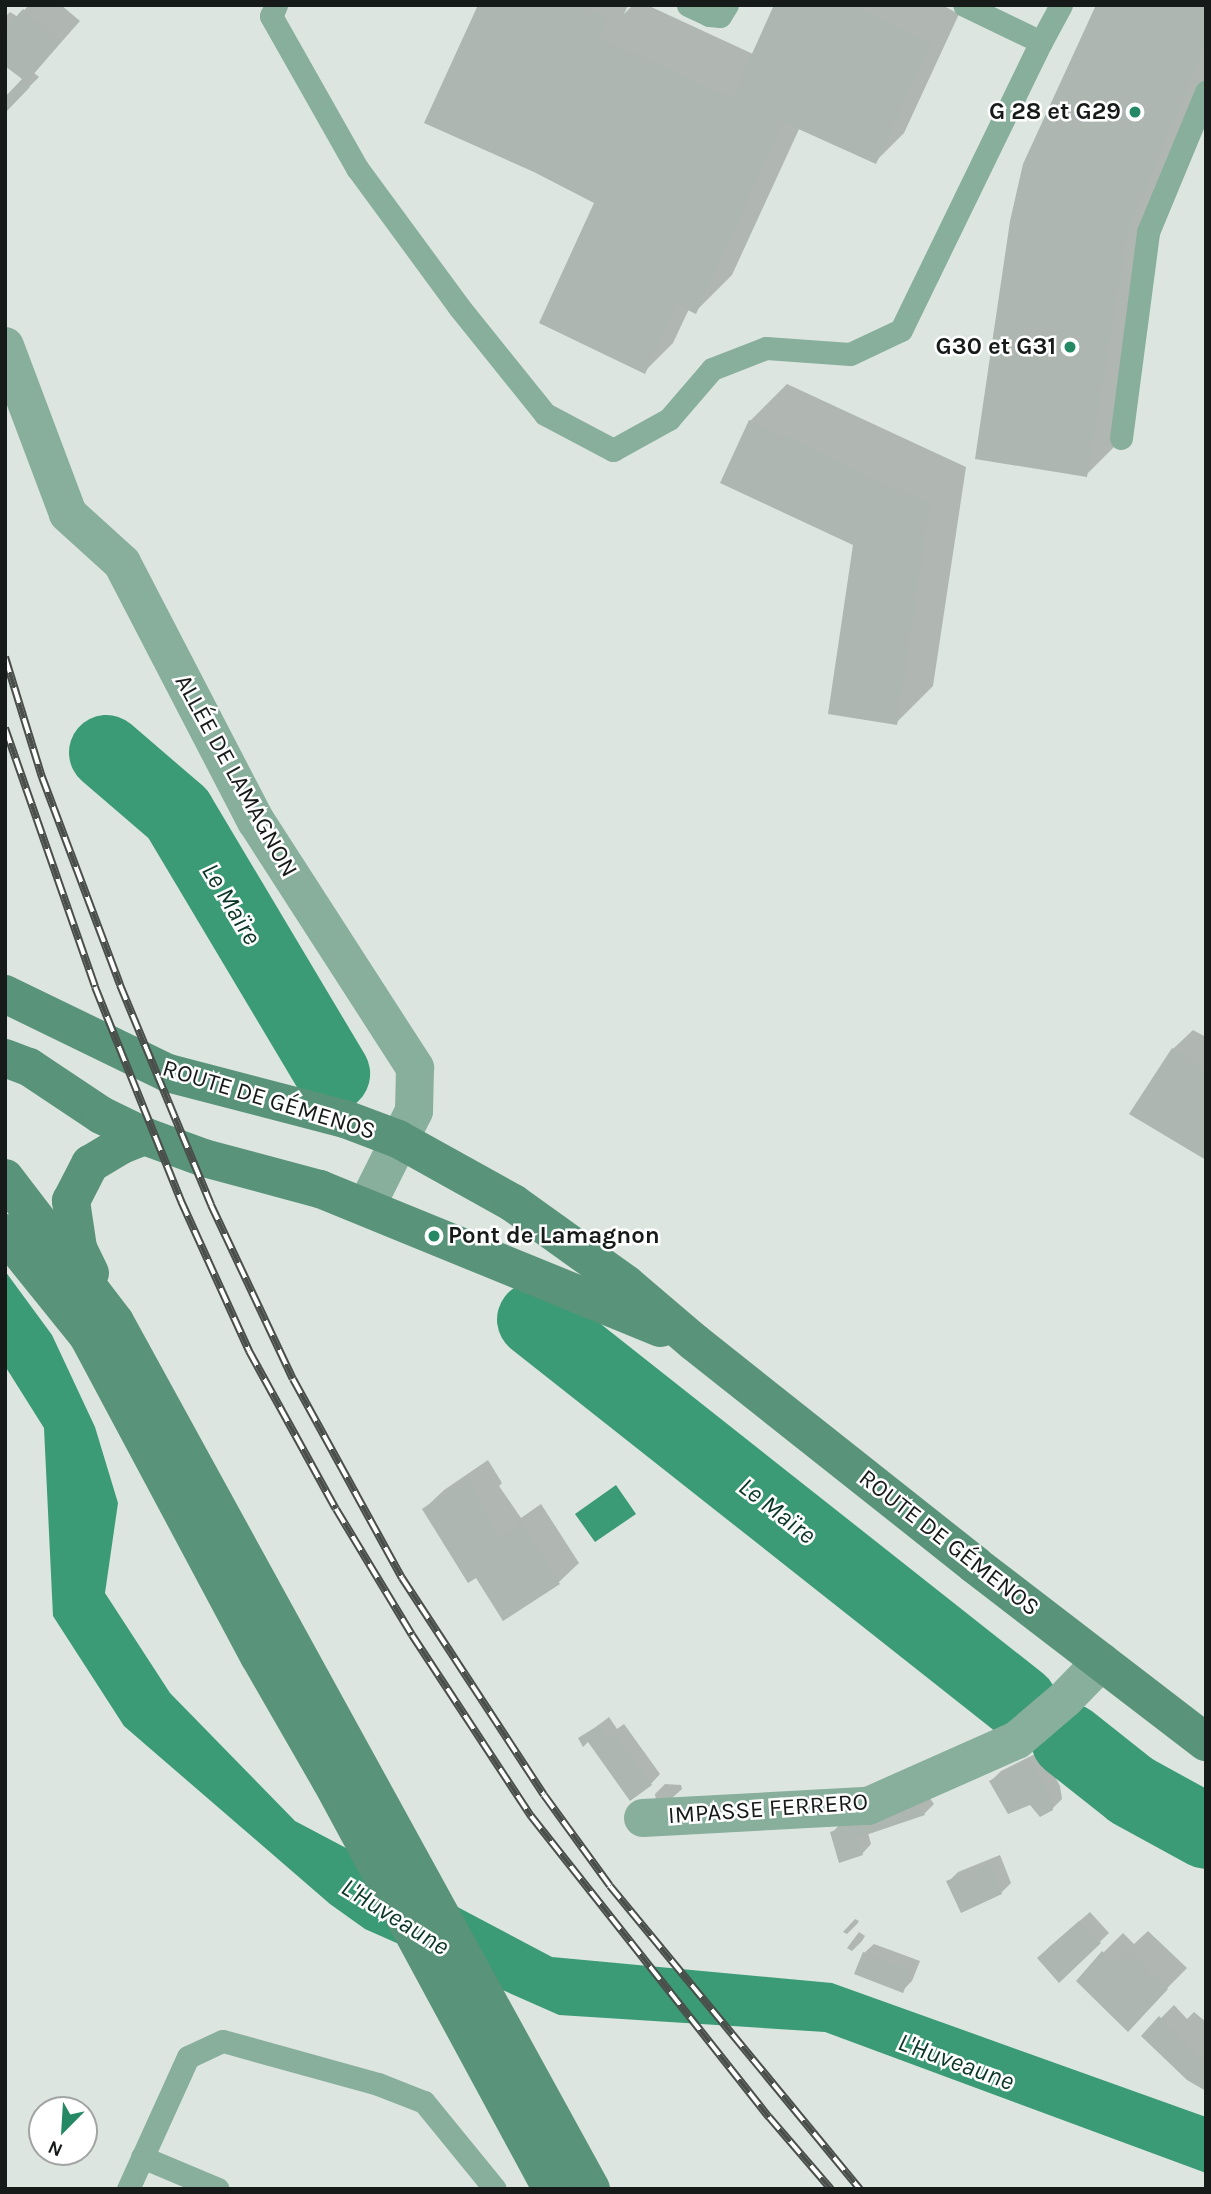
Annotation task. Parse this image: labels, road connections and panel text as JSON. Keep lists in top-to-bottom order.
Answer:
{
  "streets": {
    "street": ["ALLÉE DE LAMAGNON", "ROUTE DE GÉMENOS", "IMPASSE FERRERO"]
  },
  "crossings": [
    ["ALLÉE DE LAMAGNON", "ROUTE DE GÉMENOS"],
    ["ROUTE DE GÉMENOS", "IMPASSE FERRERO"]
  ],
  "water": ["Le Maïre", "L'Huveaune"],
  "places": ["G 28 et G29", "G30 et G31", "Pont de Lamagnon"],
  "north": "bottom left"
}
